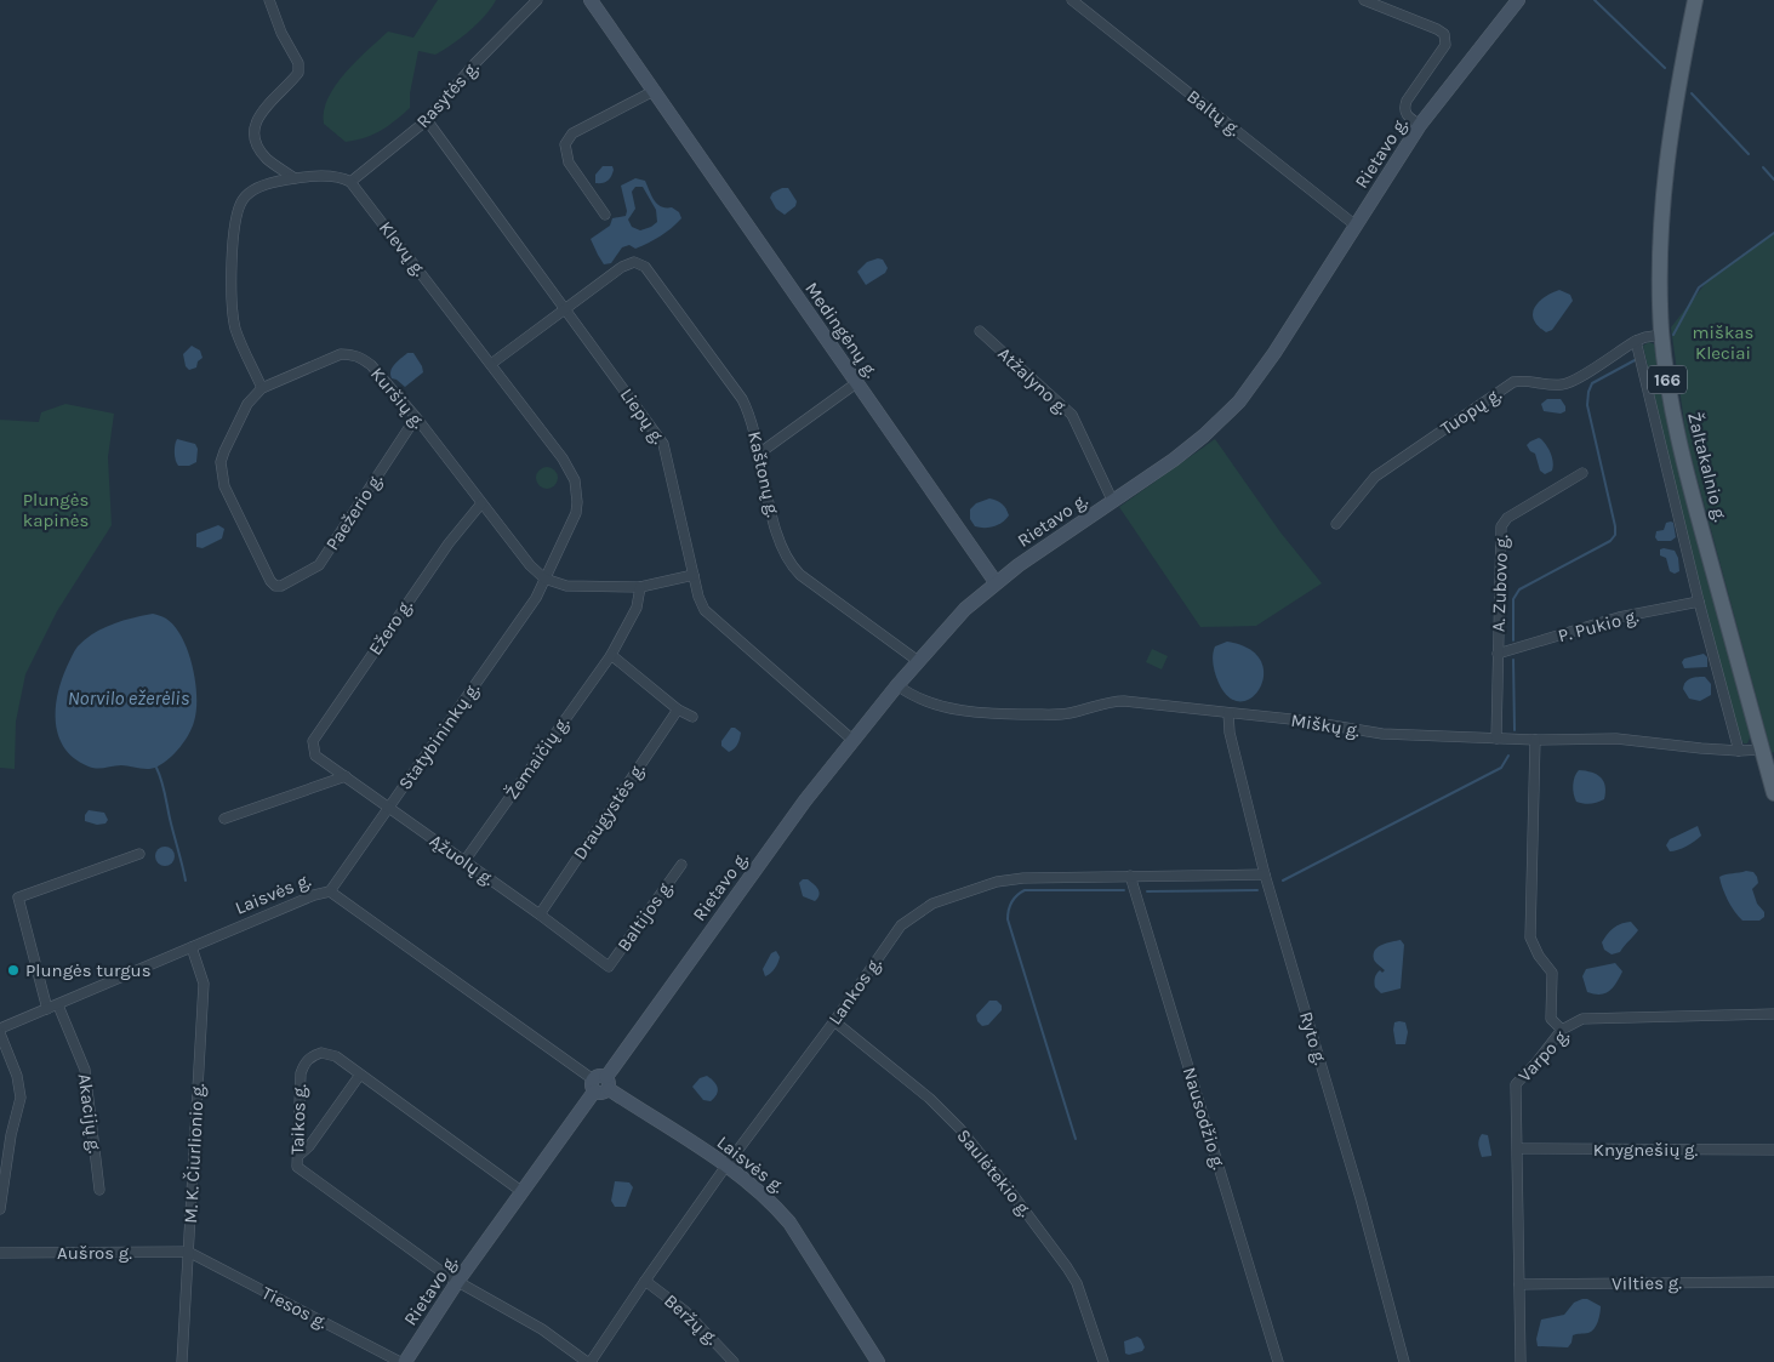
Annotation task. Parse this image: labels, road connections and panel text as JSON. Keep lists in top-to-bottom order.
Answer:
{
  "streets": {
    "main road": [
      "Rietavo g.",
      "Medingėnų g.",
      "166",
      "Žaltakalnio g.",
      "Laisvės g."
    ],
    "street": [
      "Rasytės g.",
      "Baltų g.",
      "Klevų g.",
      "Atžalyno g.",
      "Kuršių g.",
      "Tuopų g.",
      "Liepų g.",
      "Kaštonų g.",
      "Paežerio g.",
      "A. Zubovo g.",
      "P. Pukio g.",
      "Ežero g.",
      "Miškų g.",
      "Statybininkų g.",
      "Žemaičių g.",
      "Draugystės g.",
      "Ąžuolų g.",
      "Baltijos g.",
      "Lankos g.",
      "Ryto g.",
      "Varpo g.",
      "Akacijų g.",
      "Nausodžio g.",
      "Taikos g.",
      "Knygnešių g.",
      "M. K. Čiurlionio g.",
      "Saulėtekio g.",
      "Aušros g.",
      "Vilties g.",
      "Tiesos g.",
      "Beržų g."
    ]
  },
  "crossings": [
    ["Rasytės g.", "Klevų g."],
    ["Rasytės g.", "Liepų g."],
    ["Baltų g.", "Rietavo g."],
    ["Rietavo g.", "Medingėnų g."],
    ["Rietavo g.", "Atžalyno g."],
    ["Rietavo g.", "Liepų g."],
    ["Rietavo g.", "Kaštonų g."],
    ["Rietavo g.", "Miškų g."],
    ["Rietavo g.", "Laisvės g."],
    ["Rietavo g.", "Taikos g."],
    ["Rietavo g.", "Tiesos g."],
    ["Klevų g.", "Kuršių g."],
    ["Klevų g.", "Statybininkų g."],
    ["Kuršių g.", "Paežerio g."],
    ["Kuršių g.", "Ežero g."],
    ["Kuršių g.", "Statybininkų g."],
    ["Tuopų g.", "Žaltakalnio g."],
    ["Liepų g.", "Kaštonų g."],
    ["Žaltakalnio g.", "Miškų g."],
    ["A. Zubovo g.", "P. Pukio g."],
    ["A. Zubovo g.", "Miškų g."],
    ["Ežero g.", "Ąžuolų g."],
    ["Miškų g.", "Ryto g."],
    ["Statybininkų g.", "Ąžuolų g."],
    ["Statybininkų g.", "Laisvės g."],
    ["Žemaičių g.", "Ąžuolų g."],
    ["Draugystės g.", "Ąžuolų g."],
    ["Ąžuolų g.", "Baltijos g."],
    ["Laisvės g.", "Lankos g."],
    ["Laisvės g.", "Akacijų g."],
    ["Laisvės g.", "M. K. Čiurlionio g."],
    ["Lankos g.", "Ryto g."],
    ["Lankos g.", "Nausodžio g."],
    ["Lankos g.", "Taikos g."],
    ["Lankos g.", "Saulėtekio g."],
    ["Lankos g.", "Beržų g."],
    ["Varpo g.", "Knygnešių g."],
    ["Varpo g.", "Vilties g."],
    ["M. K. Čiurlionio g.", "Aušros g."],
    ["M. K. Čiurlionio g.", "Tiesos g."],
    ["Aušros g.", "Tiesos g."]
  ],
  "water": ["Norvilo ežerėlis"],
  "parks": ["miškas Kleciai", "Plungės kapinės"],
  "places": ["Plungės turgus"]
}
